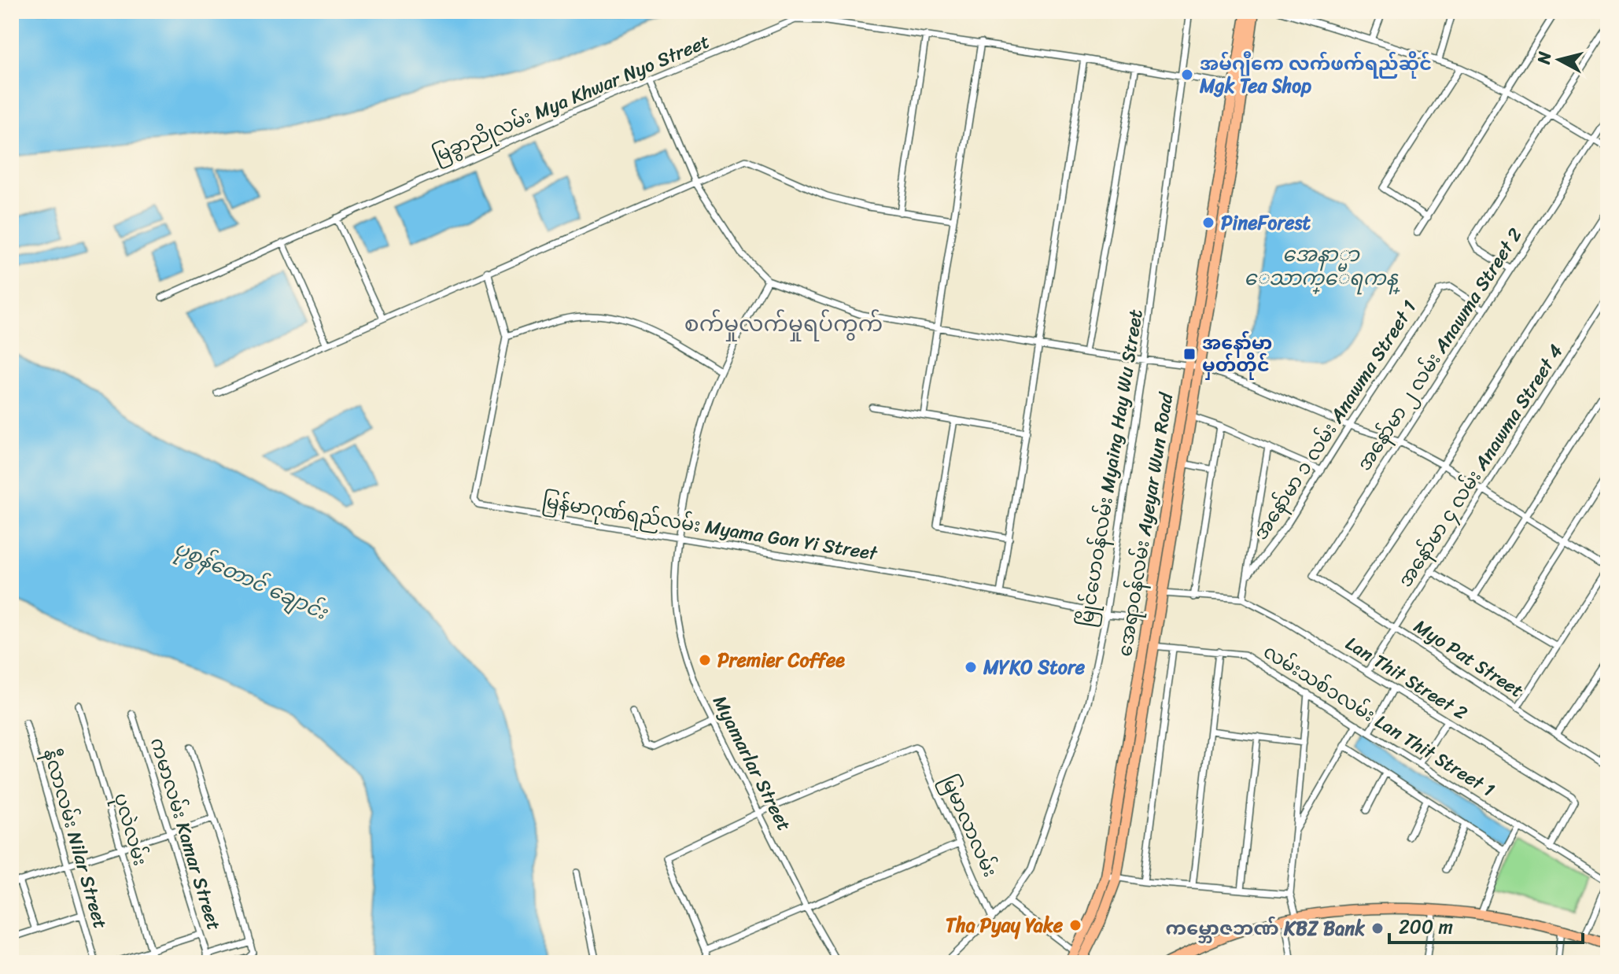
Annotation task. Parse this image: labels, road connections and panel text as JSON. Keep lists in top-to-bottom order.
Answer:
{
  "streets": {
    "main road": ["အေရာဝန်လမ်း Ayeyar Wun Road"],
    "street": [
      "မြခွာညိုလမ်း Mya Khwar Nyo Street",
      "အနော်မာ ၂ လမ်း Anawma Street 2",
      "အနော်မာ ၁ လမ်း Anawma Street 1",
      "အနော်မာ ၄ လမ်း Anawma Street 4",
      "မြိုင်ဟေဝန်လမ်း Myaing Hay Wu Street",
      "မြန်မာဂုဏ်ရည်လမ်း Myama Gon Yi Street",
      "Myo Pat Street",
      "Lan Thit Street 2",
      "လမ်းသစ်၁လမ်း Lan Thit Street 1",
      "Myamarlar Street",
      "မြမာလာလမ်း",
      "ပုလဲလမ်း",
      "ကမာလမ်း Kamar Street",
      "နီလာလမ်း Nilar Street"
    ]
  },
  "crossings": [
    ["မြခွာညိုလမ်း Mya Khwar Nyo Street", "မြိုင်ဟေဝန်လမ်း Myaing Hay Wu Street"],
    ["မြခွာညိုလမ်း Mya Khwar Nyo Street", "အေရာဝန်လမ်း Ayeyar Wun Road"],
    ["အနော်မာ ၂ လမ်း Anawma Street 2", "အနော်မာ ၁ လမ်း Anawma Street 1"],
    ["အနော်မာ ၂ လမ်း Anawma Street 2", "Myo Pat Street"],
    ["အနော်မာ ၄ လမ်း Anawma Street 4", "Myo Pat Street"],
    ["အနော်မာ ၄ လမ်း Anawma Street 4", "Lan Thit Street 2"],
    ["မြိုင်ဟေဝန်လမ်း Myaing Hay Wu Street", "မြန်မာဂုဏ်ရည်လမ်း Myama Gon Yi Street"],
    ["မြိုင်ဟေဝန်လမ်း Myaing Hay Wu Street", "မြမာလာလမ်း"],
    ["အေရာဝန်လမ်း Ayeyar Wun Road", "မြန်မာဂုဏ်ရည်လမ်း Myama Gon Yi Street"],
    ["အေရာဝန်လမ်း Ayeyar Wun Road", "Lan Thit Street 2"],
    ["အေရာဝန်လမ်း Ayeyar Wun Road", "လမ်းသစ်၁လမ်း Lan Thit Street 1"],
    ["မြန်မာဂုဏ်ရည်လမ်း Myama Gon Yi Street", "Myamarlar Street"],
    ["Lan Thit Street 2", "လမ်းသစ်၁လမ်း Lan Thit Street 1"],
    ["Myamarlar Street", "မြမာလာလမ်း"]
  ],
  "districts": ["စက်မှုလက်မှုရပ်ကွက်"],
  "water": ["အေနာ္မာ ေသာက္ေရကန္", "ပုစွန်တောင် ချောင်း"],
  "places": {
    "other": [
      "အမ်ဂျီကေ လက်ဖက်ရည်ဆိုင် Mgk Tea Shop",
      "PineForest",
      "Premier Coffee",
      "MYKO Store",
      "Tha Pyay Yake",
      "ကမ္ဘောဇဘဏ် KBZ Bank"
    ],
    "transit": ["အနော်မာ မှတ်တိုင်"]
  },
  "scale_bar": "200 m",
  "north": "left"
}
